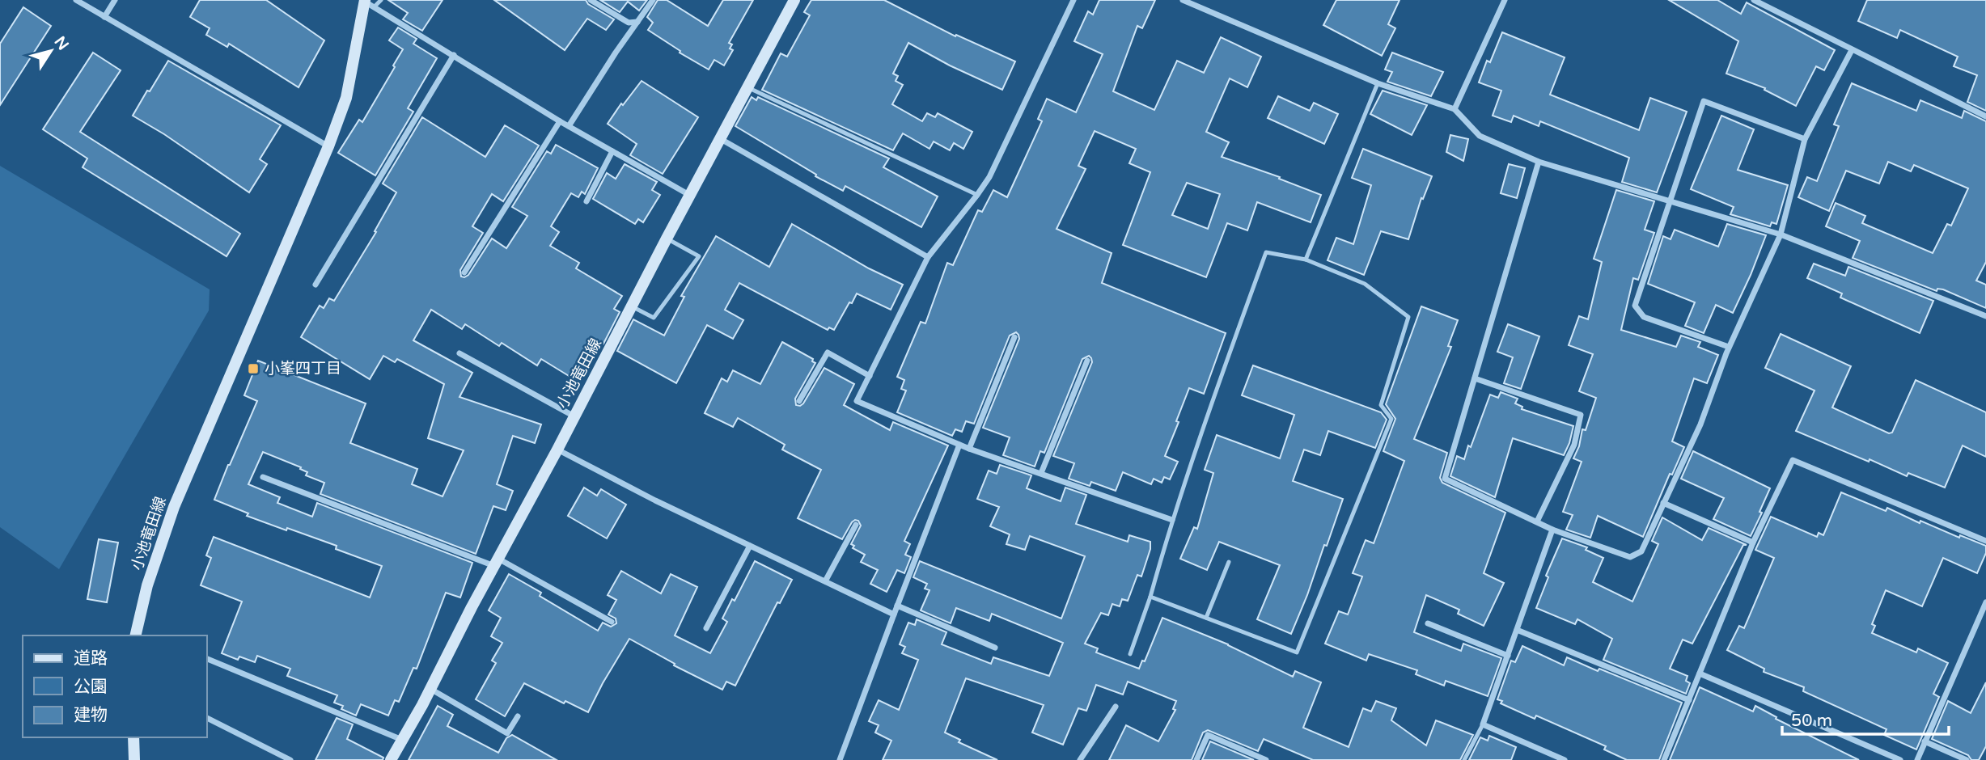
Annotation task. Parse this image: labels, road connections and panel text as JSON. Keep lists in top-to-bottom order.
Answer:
{
  "streets": {
    "main road": ["小池竜田線"]
  },
  "places": {
    "transit": ["小峯四丁目"]
  },
  "legend": ["道路", "公園", "建物"],
  "scale_bar": "50 m",
  "north": "top right"
}
